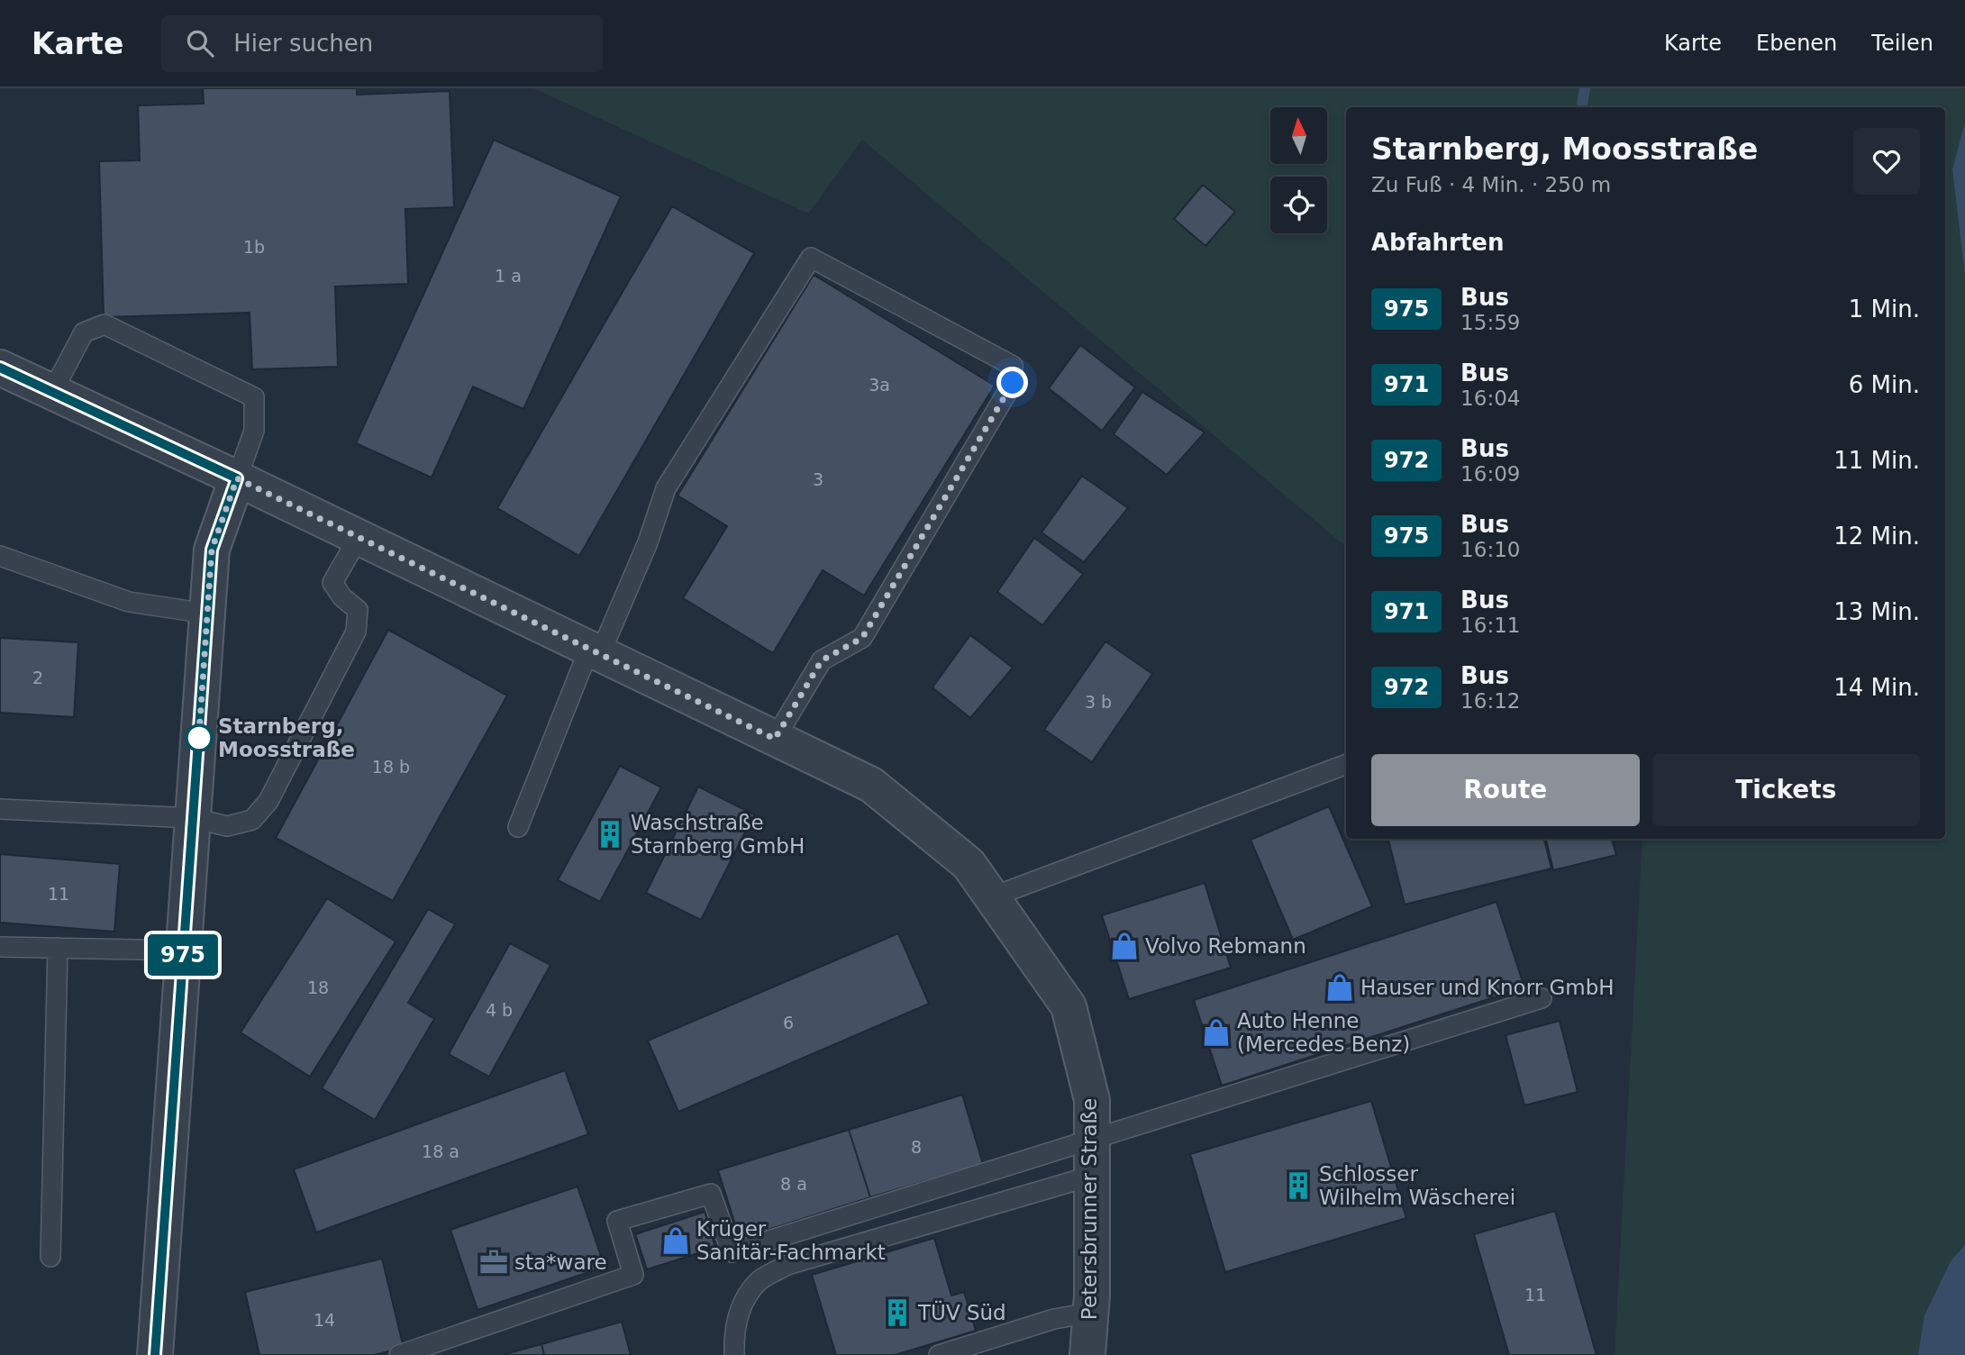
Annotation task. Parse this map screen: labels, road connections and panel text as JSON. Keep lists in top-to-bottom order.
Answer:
{
  "streets": {
    "street": ["Petersbrunner Straße"]
  },
  "places": {
    "other": ["Starnberg, Moosstraße"],
    "building": ["Waschstraße Starnberg GmbH", "Schlosser Wilhelm Wäscherei", "TÜV Süd"],
    "shop": [
      "Volvo Rebmann",
      "Hauser und Knorr GmbH",
      "Auto Henne (Mercedes Benz)",
      "Krüger Sanitär-Fachmarkt"
    ],
    "office": ["sta*ware"]
  },
  "lines": ["bus line 975"],
  "house_numbers": [
    "1b",
    "1 a",
    "3a",
    "3",
    "2",
    "3 b",
    "18 b",
    "11",
    "18",
    "4 b",
    "6",
    "8",
    "18 a",
    "8 a",
    "11",
    "14"
  ],
  "north": "top",
  "page": {
    "header": "Karte",
    "search": "Hier suchen",
    "nav": ["Karte", "Ebenen", "Teilen"],
    "on_map": "975",
    "heading": [
      ["Starnberg, Moosstraße", "Zu Fuß · 4 Min. · 250 m"],
      "Abfahrten"
    ],
    "list": [
      {
        "mark": "975",
        "name": "Bus",
        "note": "15:59",
        "value": "1 Min."
      },
      {
        "mark": "971",
        "name": "Bus",
        "note": "16:04",
        "value": "6 Min."
      },
      {
        "mark": "972",
        "name": "Bus",
        "note": "16:09",
        "value": "11 Min."
      },
      {
        "mark": "975",
        "name": "Bus",
        "note": "16:10",
        "value": "12 Min."
      },
      {
        "mark": "971",
        "name": "Bus",
        "note": "16:11",
        "value": "13 Min."
      },
      {
        "mark": "972",
        "name": "Bus",
        "note": "16:12",
        "value": "14 Min."
      }
    ],
    "buttons": ["Route", "Tickets"]
  }
}
